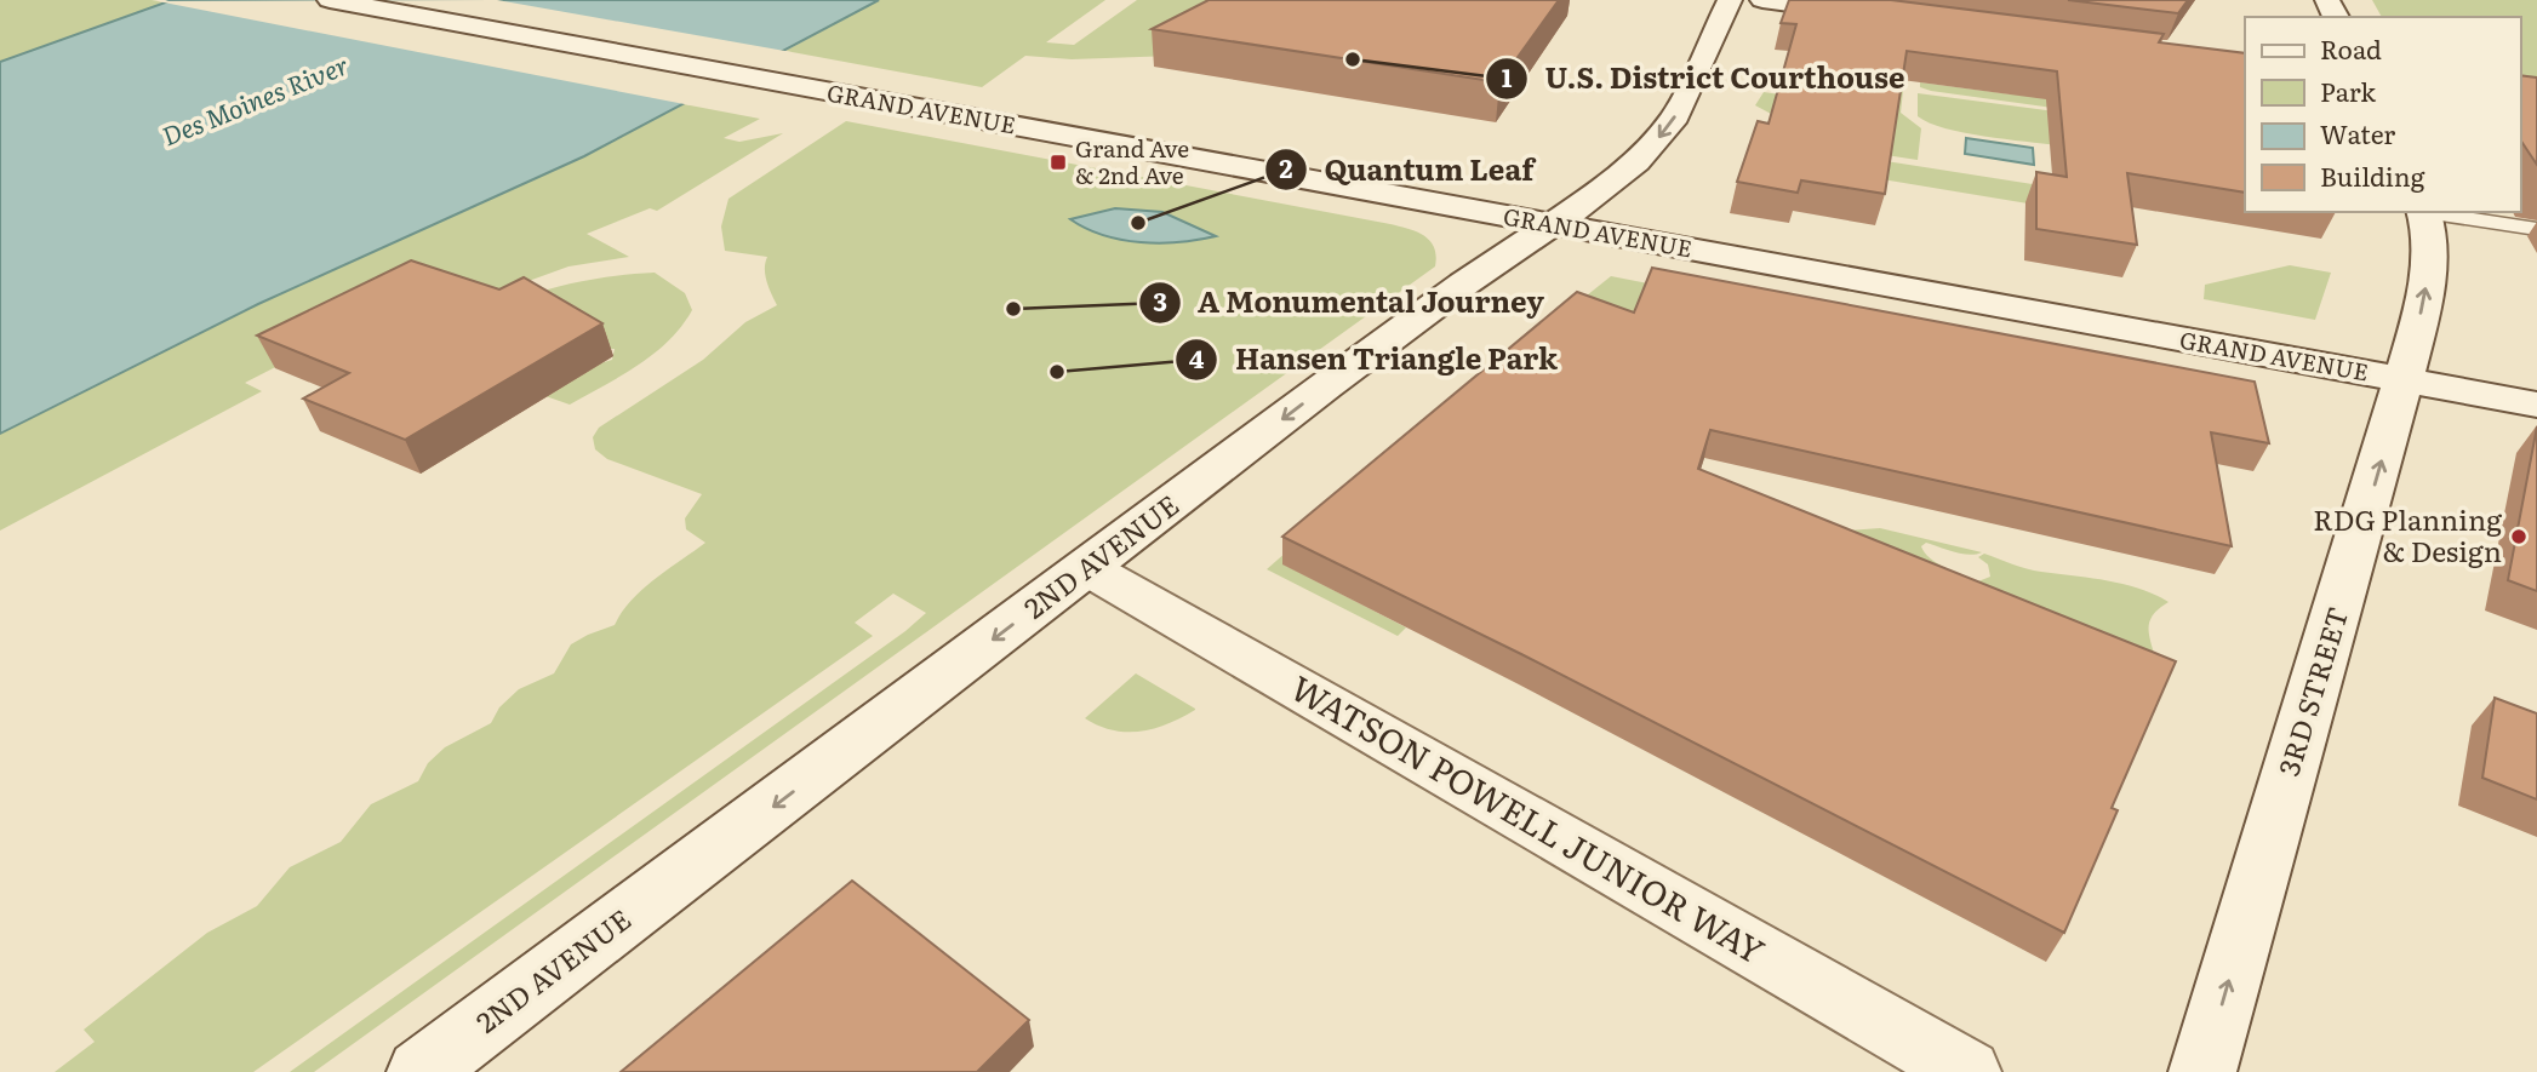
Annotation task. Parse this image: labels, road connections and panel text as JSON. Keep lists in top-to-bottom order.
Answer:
{
  "streets": {
    "main road": [
      "GRAND AVENUE",
      "2ND AVENUE",
      "3RD STREET",
      "WATSON POWELL JUNIOR WAY"
    ]
  },
  "crossings": [
    ["GRAND AVENUE", "2ND AVENUE"],
    ["GRAND AVENUE", "3RD STREET"],
    ["2ND AVENUE", "WATSON POWELL JUNIOR WAY"]
  ],
  "one_way": ["2ND AVENUE", "3RD STREET"],
  "water": ["Des Moines River"],
  "places": {
    "other": [
      "U.S. District Courthouse",
      "Quantum Leaf",
      "A Monumental Journey",
      "Hansen Triangle Park",
      "RDG Planning & Design"
    ],
    "transit": ["Grand Ave & 2nd Ave"]
  },
  "legend": [
    "Road",
    "Park",
    "Water",
    "Building"
  ]
}
